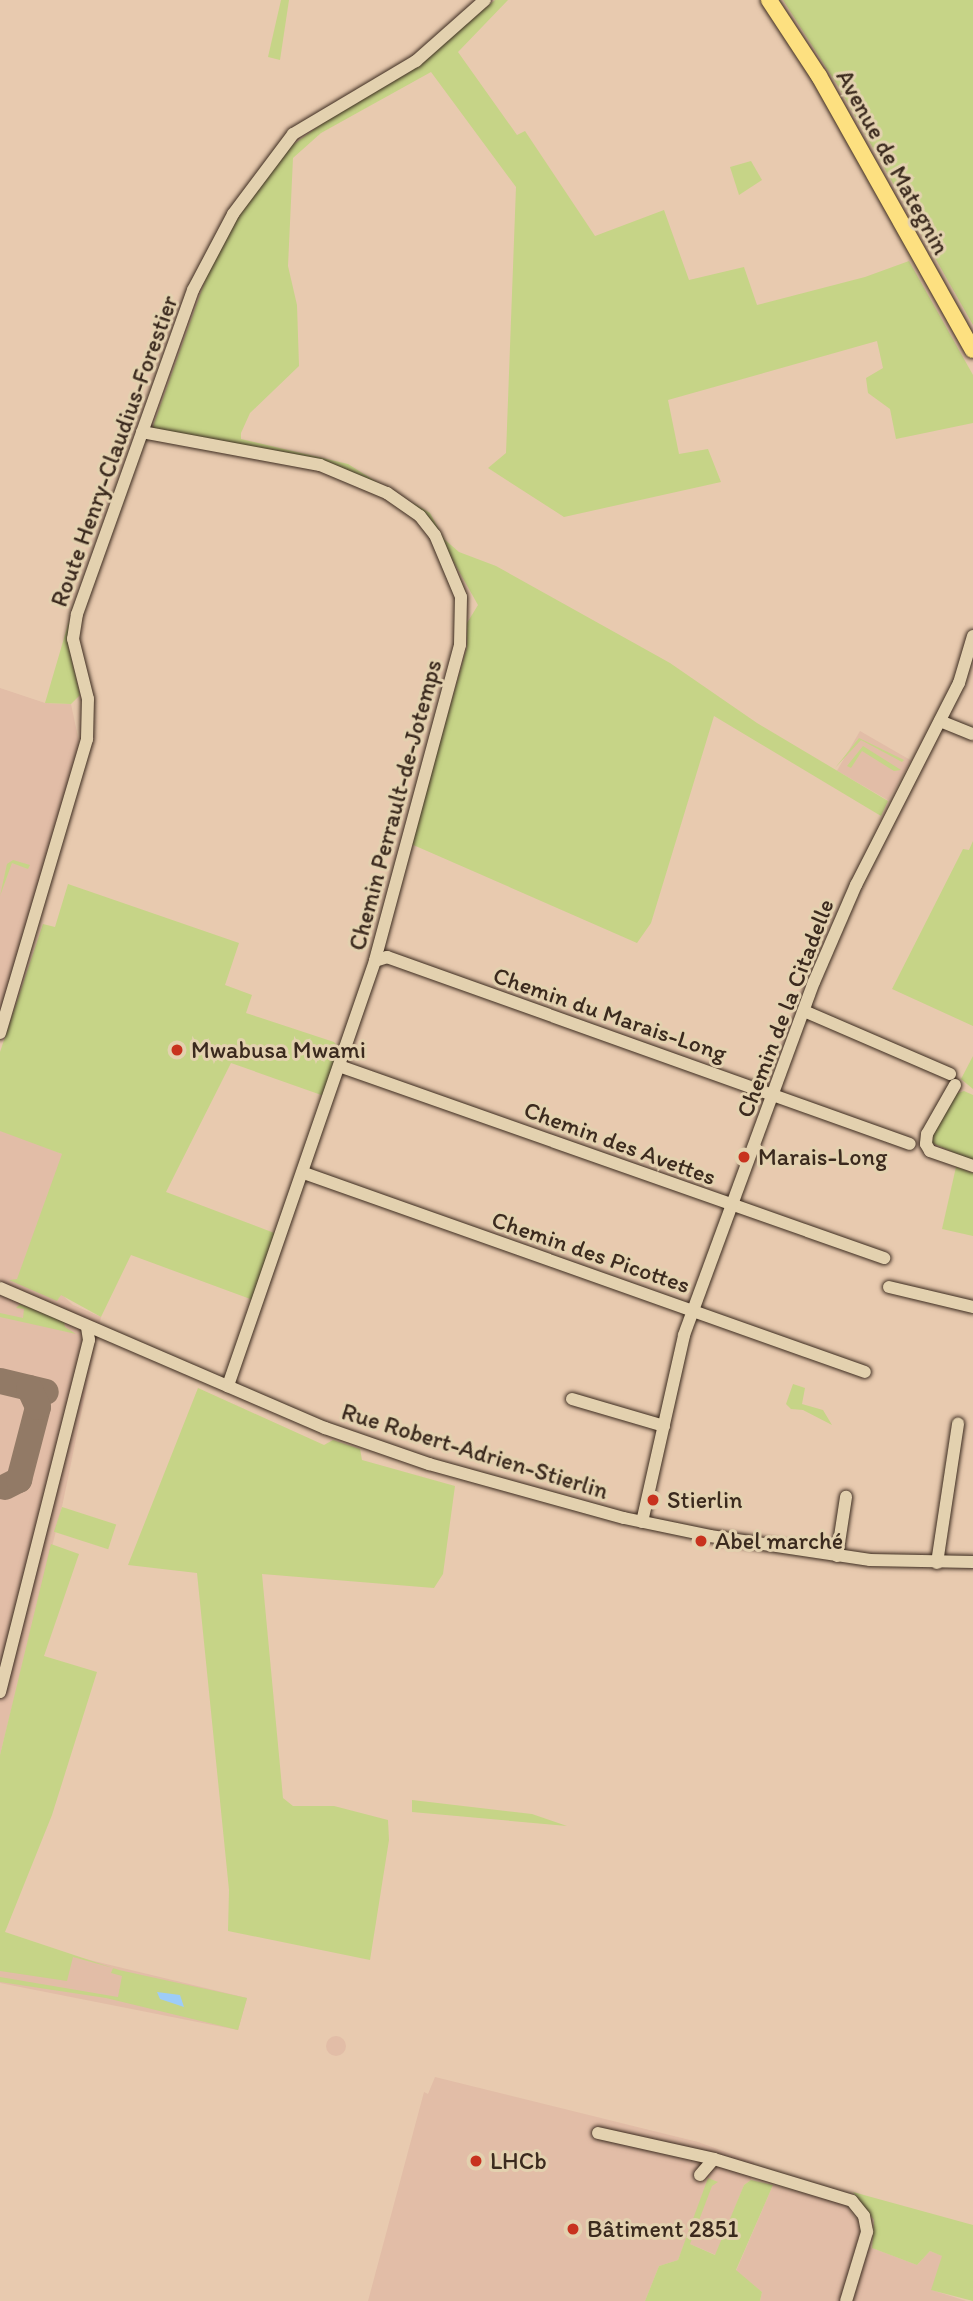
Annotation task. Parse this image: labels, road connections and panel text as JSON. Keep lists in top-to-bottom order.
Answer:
{
  "streets": {
    "main road": ["Avenue de Mategnin"],
    "street": [
      "Route Henry-Claudius-Forestier",
      "Chemin Perrault-de-Jotemps",
      "Chemin de la Citadelle",
      "Chemin du Marais-Long",
      "Chemin des Avettes",
      "Chemin des Picottes",
      "Rue Robert-Adrien-Stierlin"
    ]
  },
  "crossings": [
    ["Route Henry-Claudius-Forestier", "Chemin Perrault-de-Jotemps"],
    ["Chemin Perrault-de-Jotemps", "Chemin du Marais-Long"],
    ["Chemin Perrault-de-Jotemps", "Chemin des Avettes"],
    ["Chemin Perrault-de-Jotemps", "Chemin des Picottes"],
    ["Chemin Perrault-de-Jotemps", "Rue Robert-Adrien-Stierlin"],
    ["Chemin de la Citadelle", "Chemin du Marais-Long"],
    ["Chemin de la Citadelle", "Chemin des Avettes"],
    ["Chemin de la Citadelle", "Chemin des Picottes"],
    ["Chemin de la Citadelle", "Rue Robert-Adrien-Stierlin"]
  ],
  "places": [
    "Mwabusa Mwami",
    "Marais-Long",
    "Stierlin",
    "Abel marché",
    "LHCb",
    "Bâtiment 2851"
  ]
}
